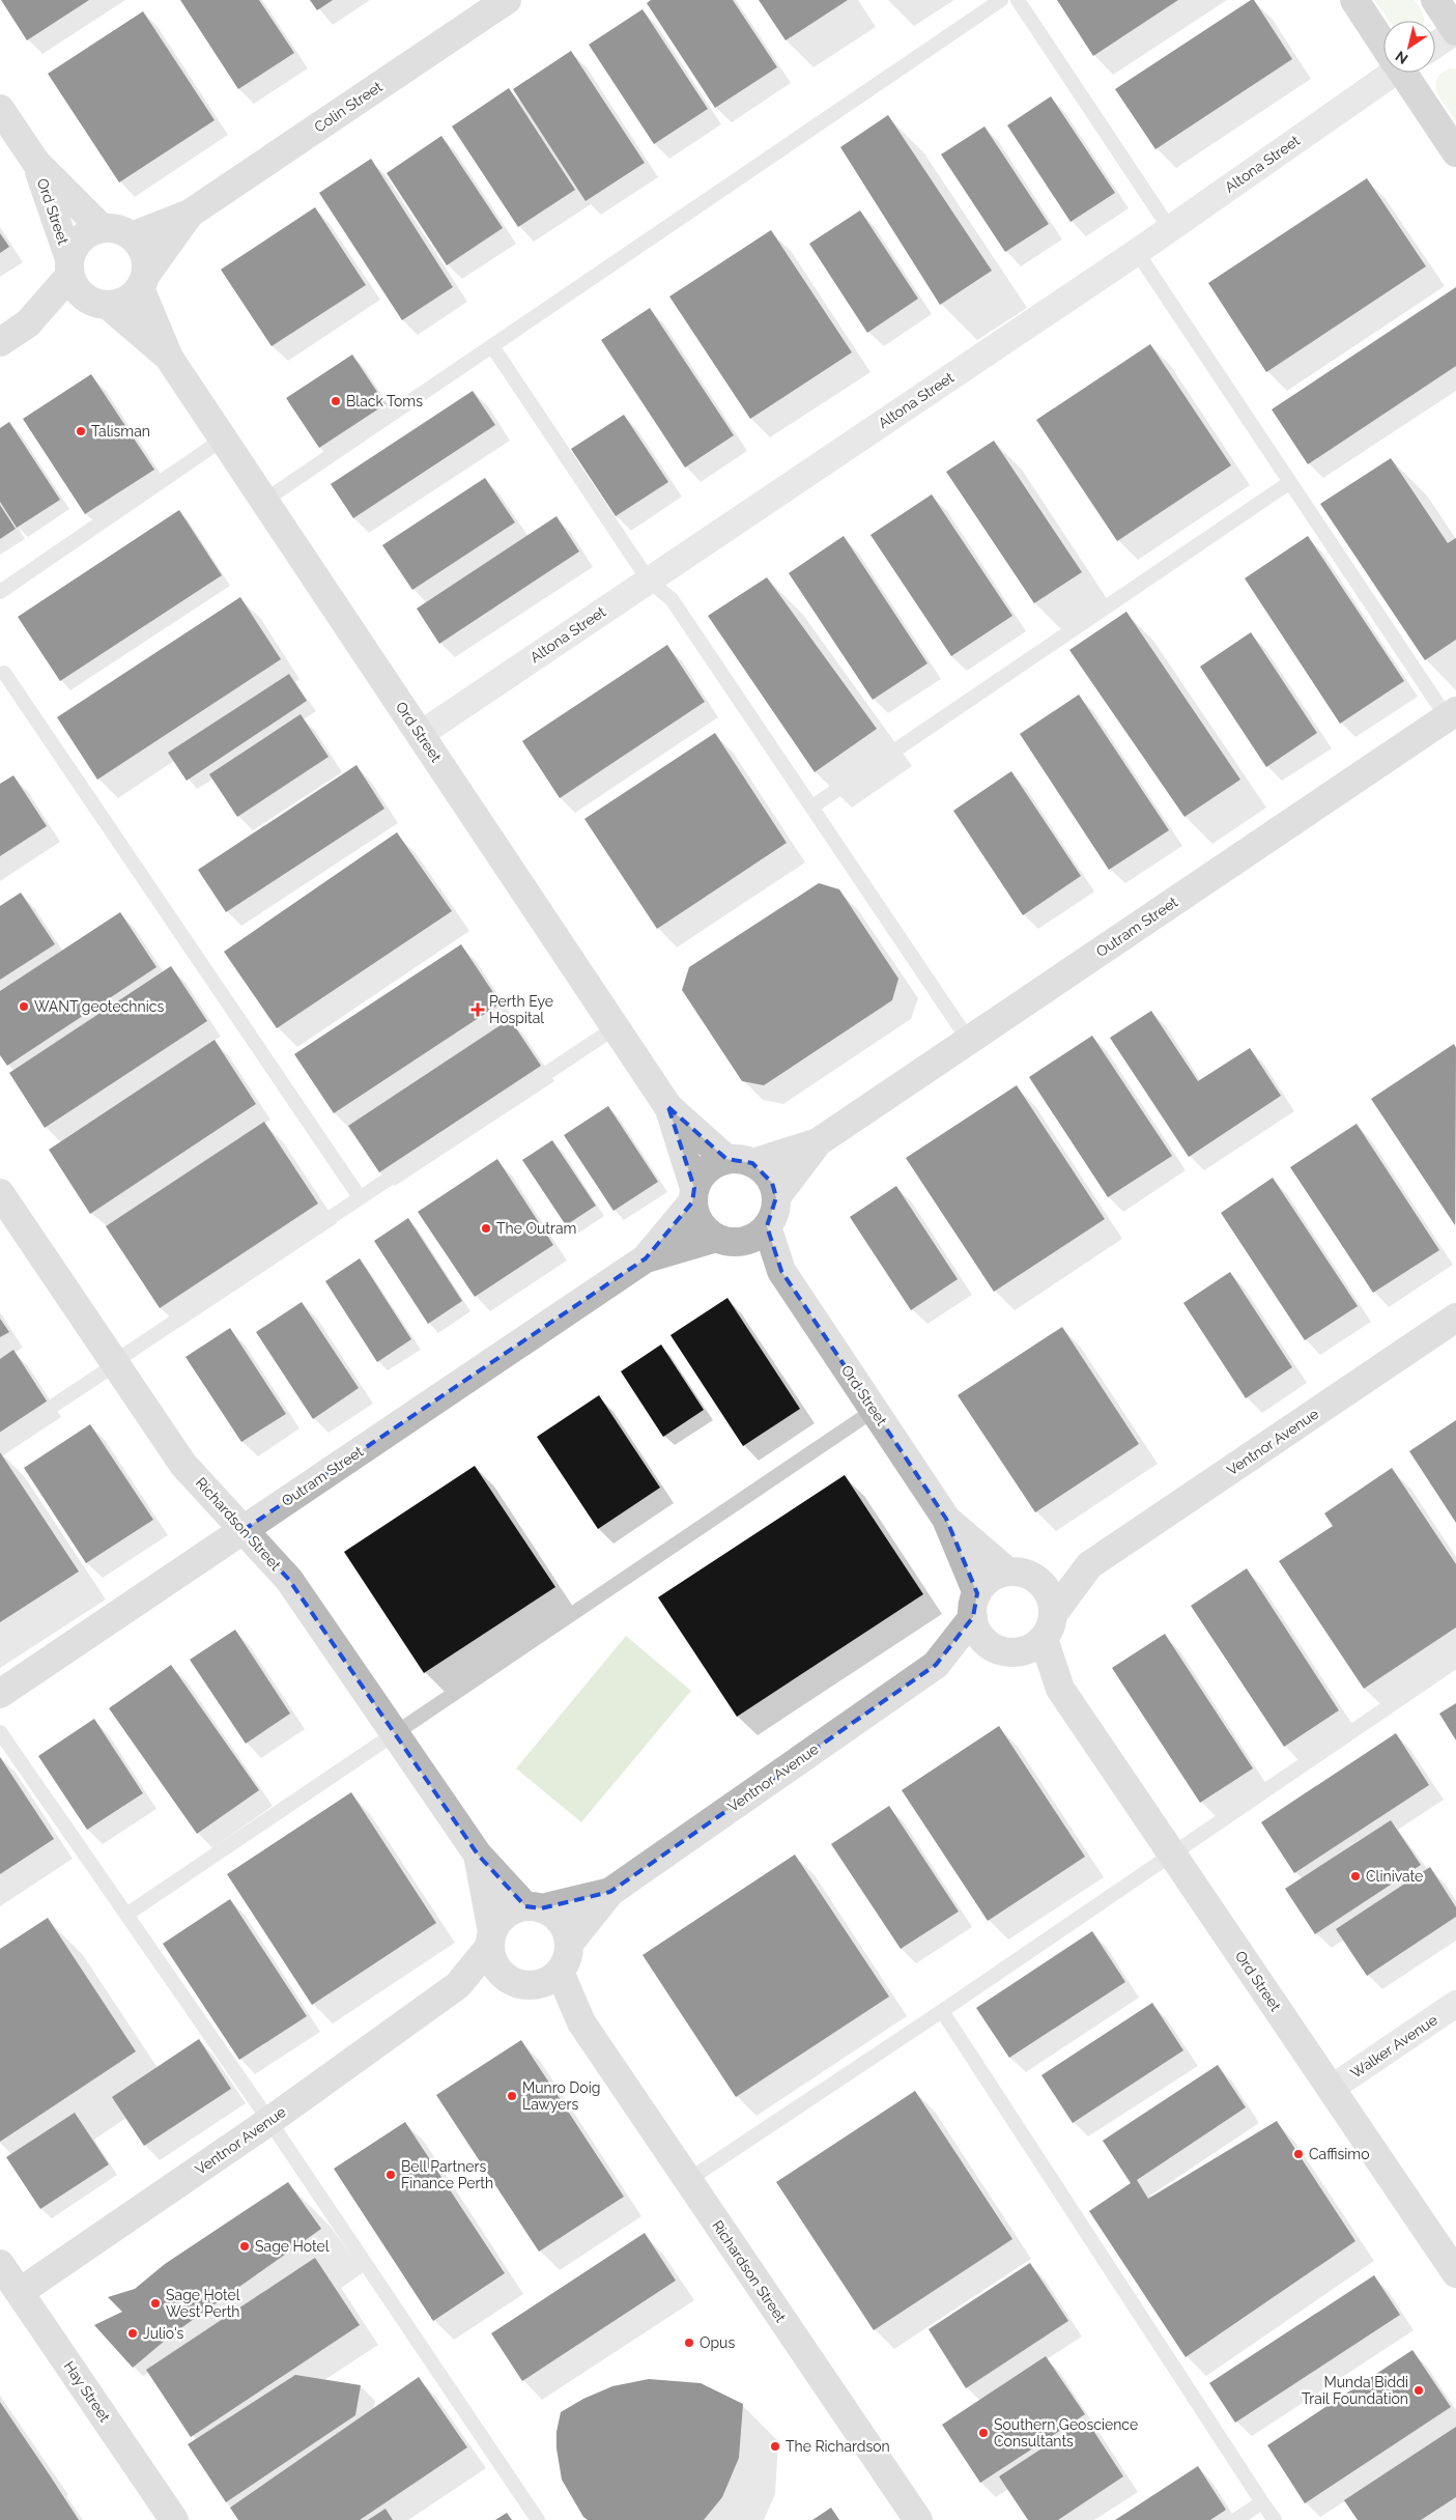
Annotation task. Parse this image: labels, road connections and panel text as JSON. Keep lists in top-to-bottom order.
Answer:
{
  "streets": {
    "street": [
      "Colin Street",
      "Altona Street",
      "Ord Street",
      "Outram Street",
      "Ventnor Avenue",
      "Richardson Street",
      "Walker Avenue",
      "Hay Street"
    ]
  },
  "crossings": [
    ["Colin Street", "Ord Street"],
    ["Altona Street", "Ord Street"],
    ["Ord Street", "Outram Street"],
    ["Ord Street", "Ventnor Avenue"],
    ["Ord Street", "Walker Avenue"],
    ["Outram Street", "Richardson Street"],
    ["Ventnor Avenue", "Richardson Street"],
    ["Ventnor Avenue", "Hay Street"]
  ],
  "places": {
    "other": [
      "Black Toms",
      "Talisman",
      "WANT geotechnics",
      "The Outram",
      "Clinivate",
      "Munro Doig Lawyers",
      "Caffisimo",
      "Bell Partners Finance Perth",
      "Sage Hotel",
      "Sage Hotel West Perth",
      "Julio's",
      "Opus",
      "Munda Biddi Trail Foundation",
      "Southern Geoscience Consultants",
      "The Richardson"
    ],
    "health": ["Perth Eye Hospital"]
  },
  "north": "bottom left"
}
